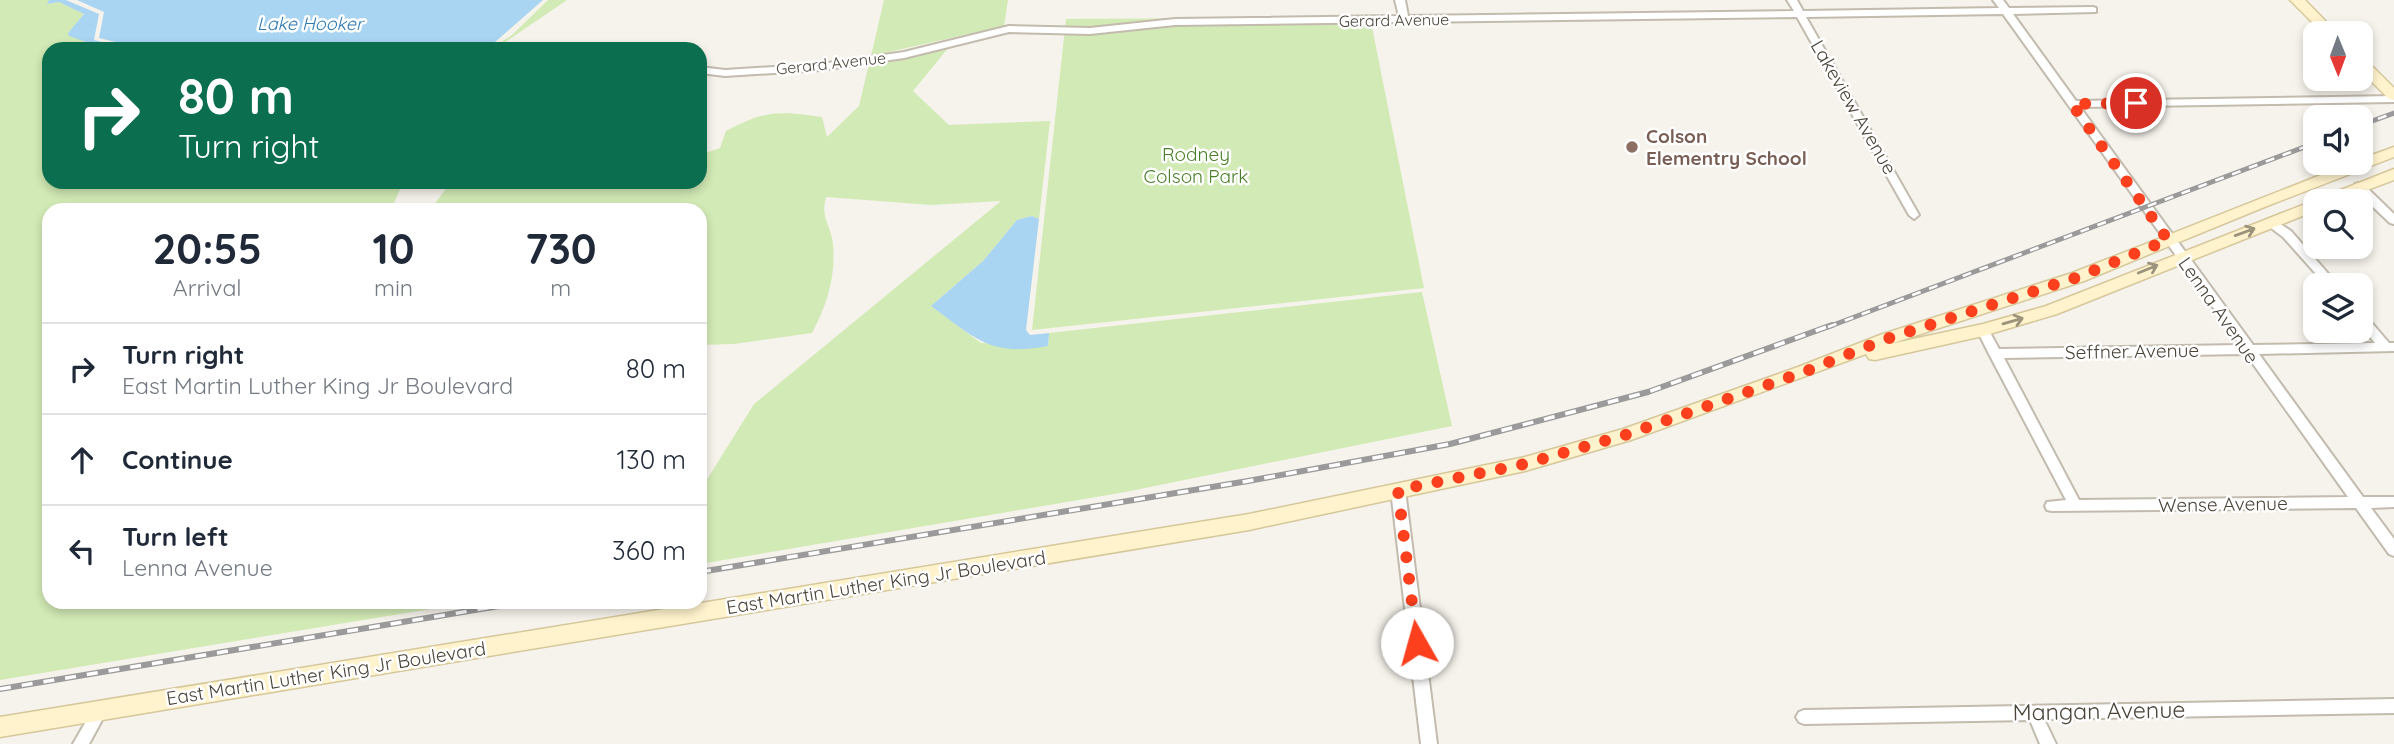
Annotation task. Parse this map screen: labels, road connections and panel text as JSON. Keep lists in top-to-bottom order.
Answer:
{
  "streets": {
    "main road": ["East Martin Luther King Jr Boulevard"],
    "street": [
      "Gerard Avenue",
      "Lakeview Avenue",
      "Lenna Avenue",
      "Seffner Avenue",
      "Wense Avenue",
      "Mangan Avenue"
    ]
  },
  "crossings": [
    ["Gerard Avenue", "Lakeview Avenue"],
    ["Gerard Avenue", "Lenna Avenue"],
    ["Lenna Avenue", "Seffner Avenue"],
    ["Lenna Avenue", "Wense Avenue"]
  ],
  "water": ["Lake Hooker"],
  "parks": ["Rodney Colson Park"],
  "places": ["Colson Elementry School"],
  "north": "bottom",
  "page": {
    "turn": ["80 m", "Turn right"],
    "eta": [
      "20:55",
      "Arrival",
      "10",
      "min",
      "730",
      "m"
    ],
    "list": [
      {
        "name": "Turn right",
        "note": "East Martin Luther King Jr Boulevard",
        "value": "80 m"
      },
      {
        "name": "Continue",
        "value": "130 m"
      },
      {
        "name": "Turn left",
        "note": "Lenna Avenue",
        "value": "360 m"
      }
    ]
  }
}
